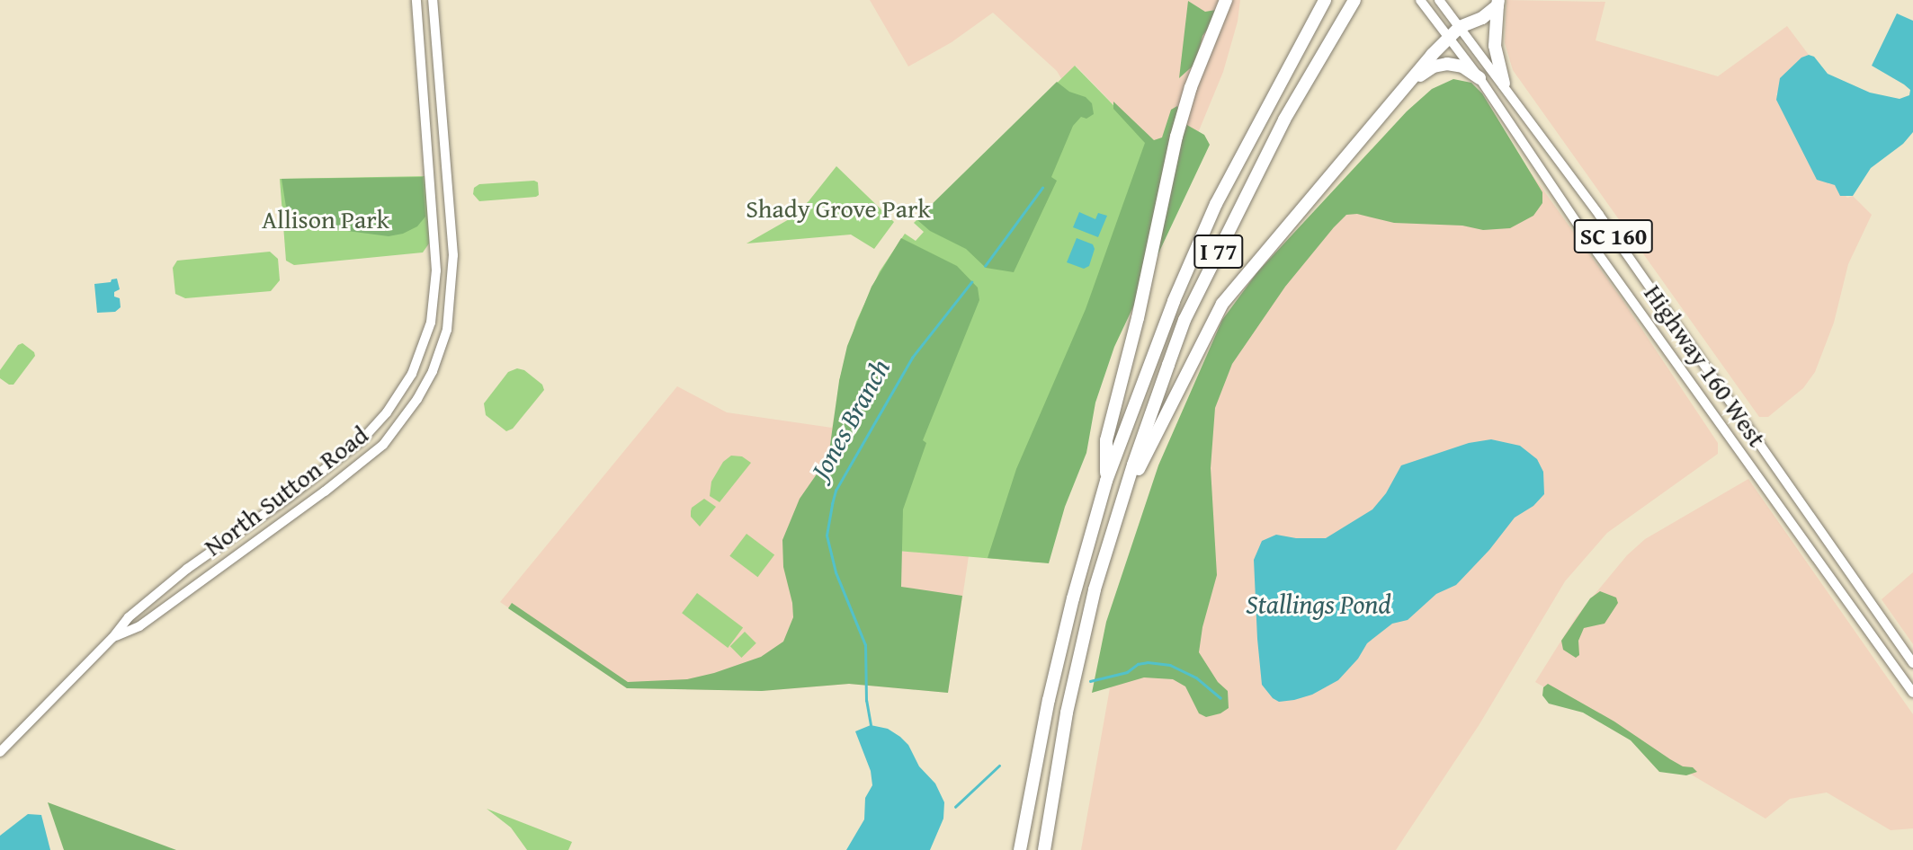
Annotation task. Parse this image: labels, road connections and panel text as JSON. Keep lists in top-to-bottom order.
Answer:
{
  "streets": {
    "highway": ["I 77"],
    "main road": ["SC 160", "Highway 160 West", "North Sutton Road"]
  },
  "water": ["Jones Branch", "Stallings Pond"],
  "parks": ["Shady Grove Park", "Allison Park"]
}
